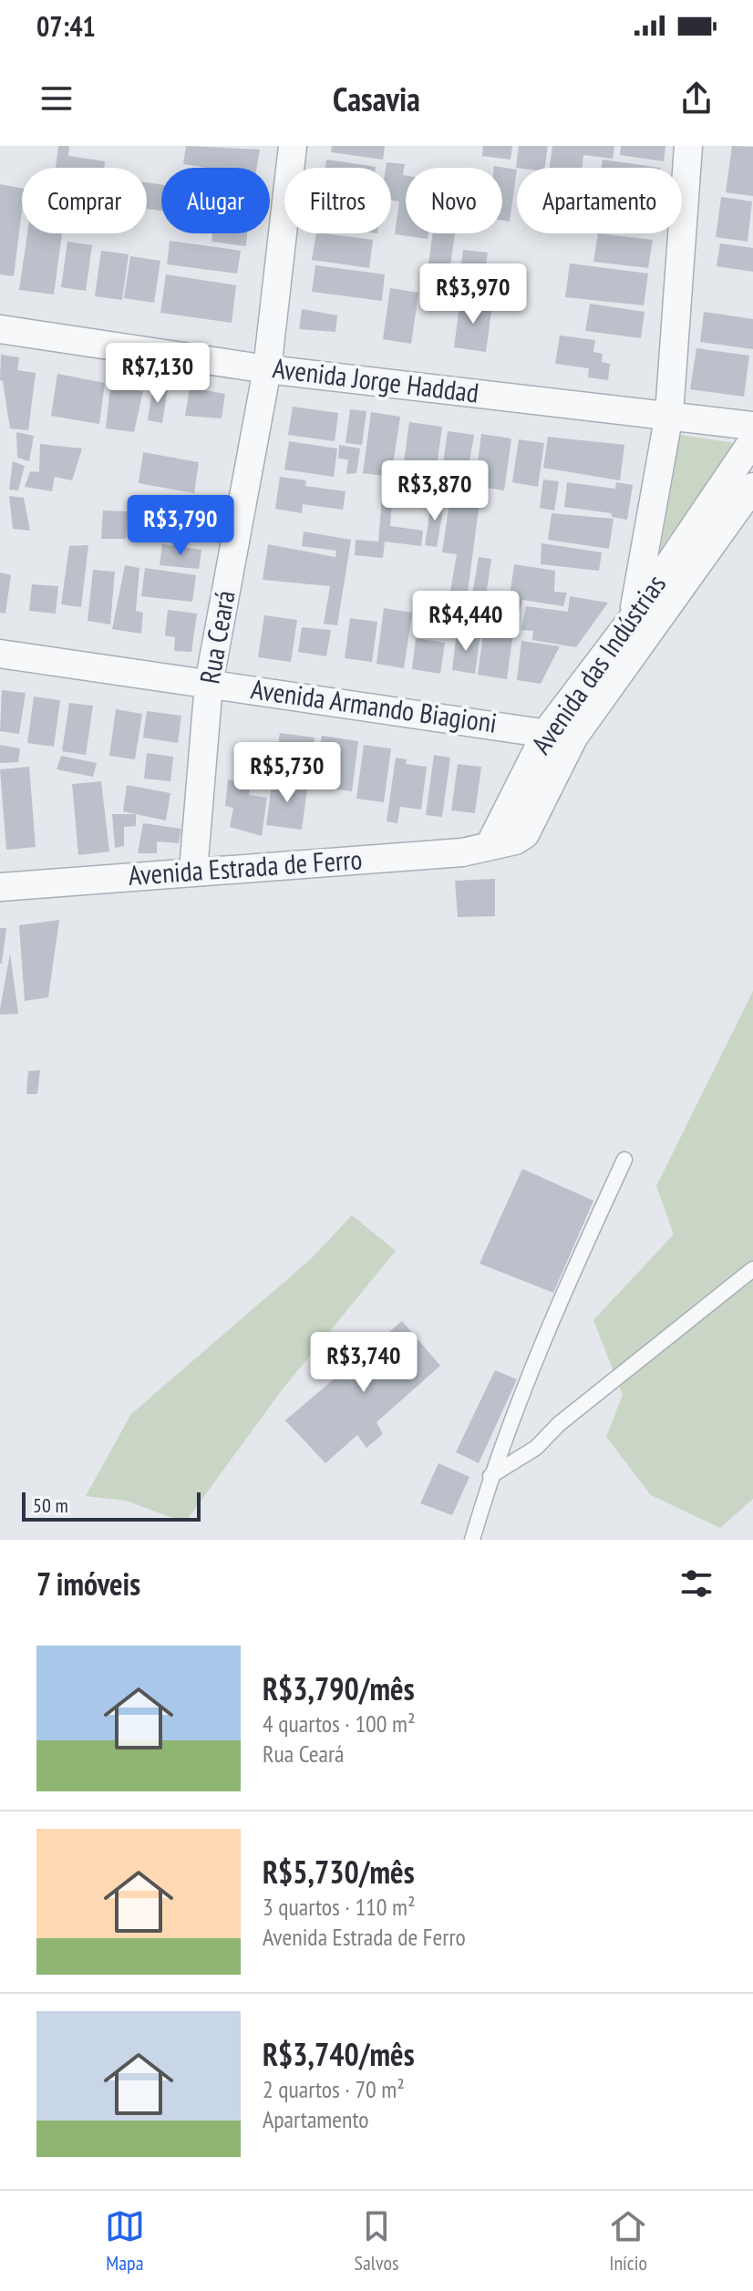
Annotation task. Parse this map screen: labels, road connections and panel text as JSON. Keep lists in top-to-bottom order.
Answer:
{
  "streets": {
    "street": [
      "Avenida Jorge Haddad",
      "Rua Ceará",
      "Avenida das Indústrias",
      "Avenida Armando Biagioni",
      "Avenida Estrada de Ferro"
    ]
  },
  "crossings": [
    ["Avenida Jorge Haddad", "Rua Ceará"],
    ["Rua Ceará", "Avenida Armando Biagioni"],
    ["Rua Ceará", "Avenida Estrada de Ferro"],
    ["Avenida das Indústrias", "Avenida Armando Biagioni"],
    ["Avenida das Indústrias", "Avenida Estrada de Ferro"]
  ],
  "scale_bar": "50 m",
  "page": {
    "status": "07:41",
    "header": "Casavia",
    "chip": [
      "Comprar",
      "Alugar",
      "Filtros",
      "Novo",
      "Apartamento"
    ],
    "price": [
      "R$3,970",
      "R$7,130",
      "R$3,870",
      "R$3,790",
      "R$4,440",
      "R$5,730",
      "R$3,740"
    ],
    "scale": "50 m",
    "heading": "7 imóveis",
    "list": [
      {
        "name": "R$3,790/mês",
        "note": "4 quartos · 100 m² · Rua Ceará"
      },
      {
        "name": "R$5,730/mês",
        "note": "3 quartos · 110 m² · Avenida Estrada de Ferro"
      },
      {
        "name": "R$3,740/mês",
        "note": "2 quartos · 70 m² · Apartamento"
      }
    ],
    "tabs": ["Mapa", "Salvos", "Início"]
  }
}
